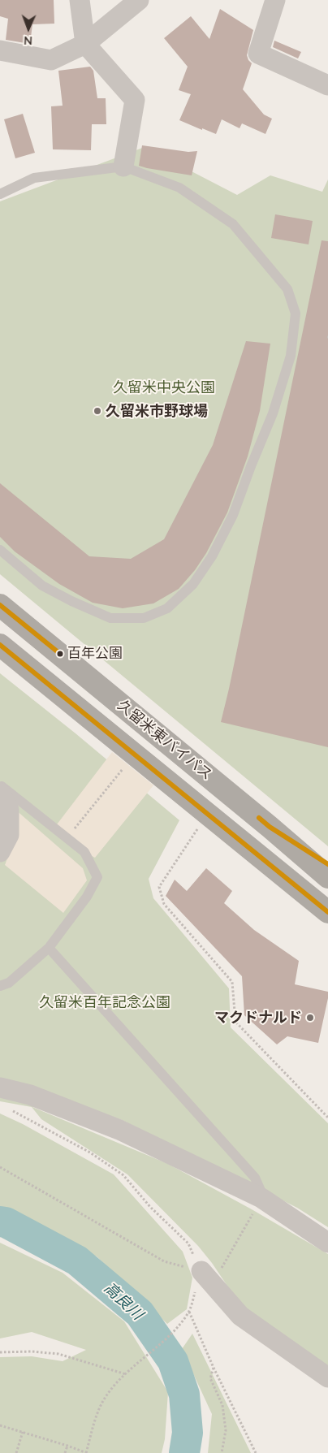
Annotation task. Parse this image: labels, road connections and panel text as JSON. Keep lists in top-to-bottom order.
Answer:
{
  "streets": {
    "highway": ["久留米東バイパス"]
  },
  "water": ["高良川"],
  "parks": ["久留米中央公園", "久留米百年記念公園"],
  "places": ["久留米市野球場", "百年公園", "マクドナルド"],
  "north": "bottom"
}
